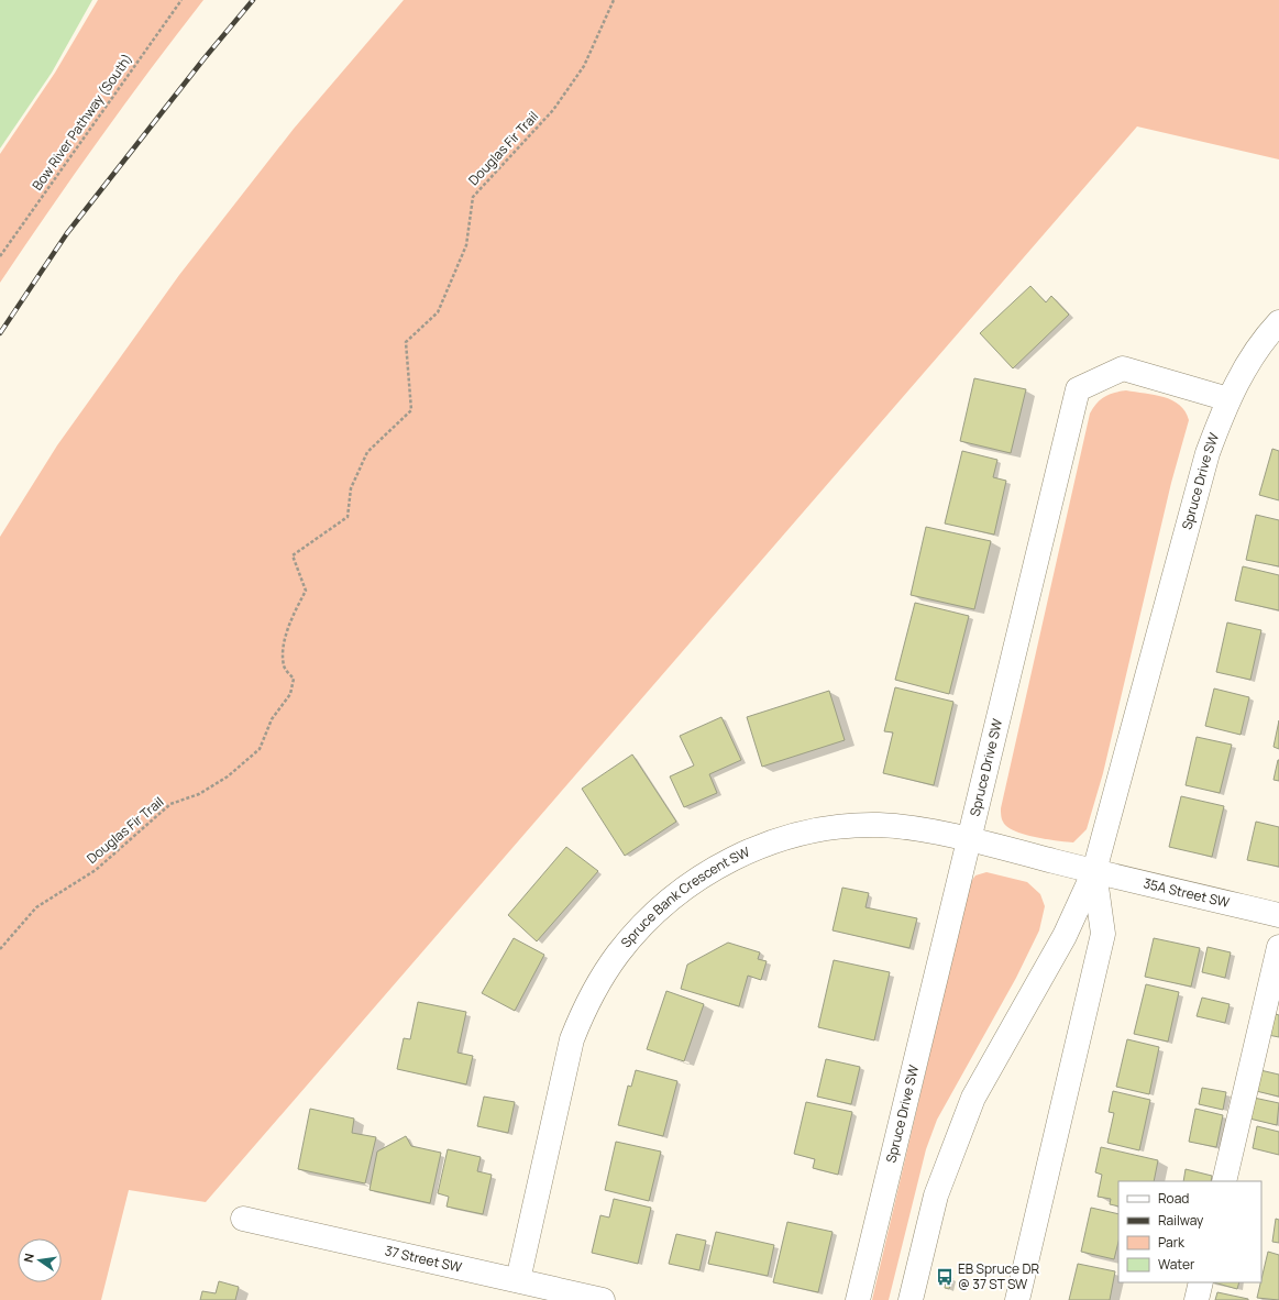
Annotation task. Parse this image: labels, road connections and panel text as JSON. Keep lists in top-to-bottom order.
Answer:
{
  "streets": {
    "street": [
      "Spruce Drive SW",
      "35A Street SW",
      "Spruce Bank Crescent SW",
      "37 Street SW"
    ],
    "path": ["Bow River Pathway (South)", "Douglas Fir Trail"]
  },
  "crossings": [
    ["Spruce Drive SW", "35A Street SW"],
    ["Spruce Drive SW", "Spruce Bank Crescent SW"],
    ["35A Street SW", "Spruce Bank Crescent SW"],
    ["Spruce Bank Crescent SW", "37 Street SW"]
  ],
  "places": {
    "bus stop": ["EB Spruce DR @ 37 ST SW"]
  },
  "legend": [
    "Road",
    "Railway",
    "Park",
    "Water"
  ],
  "north": "left"
}
